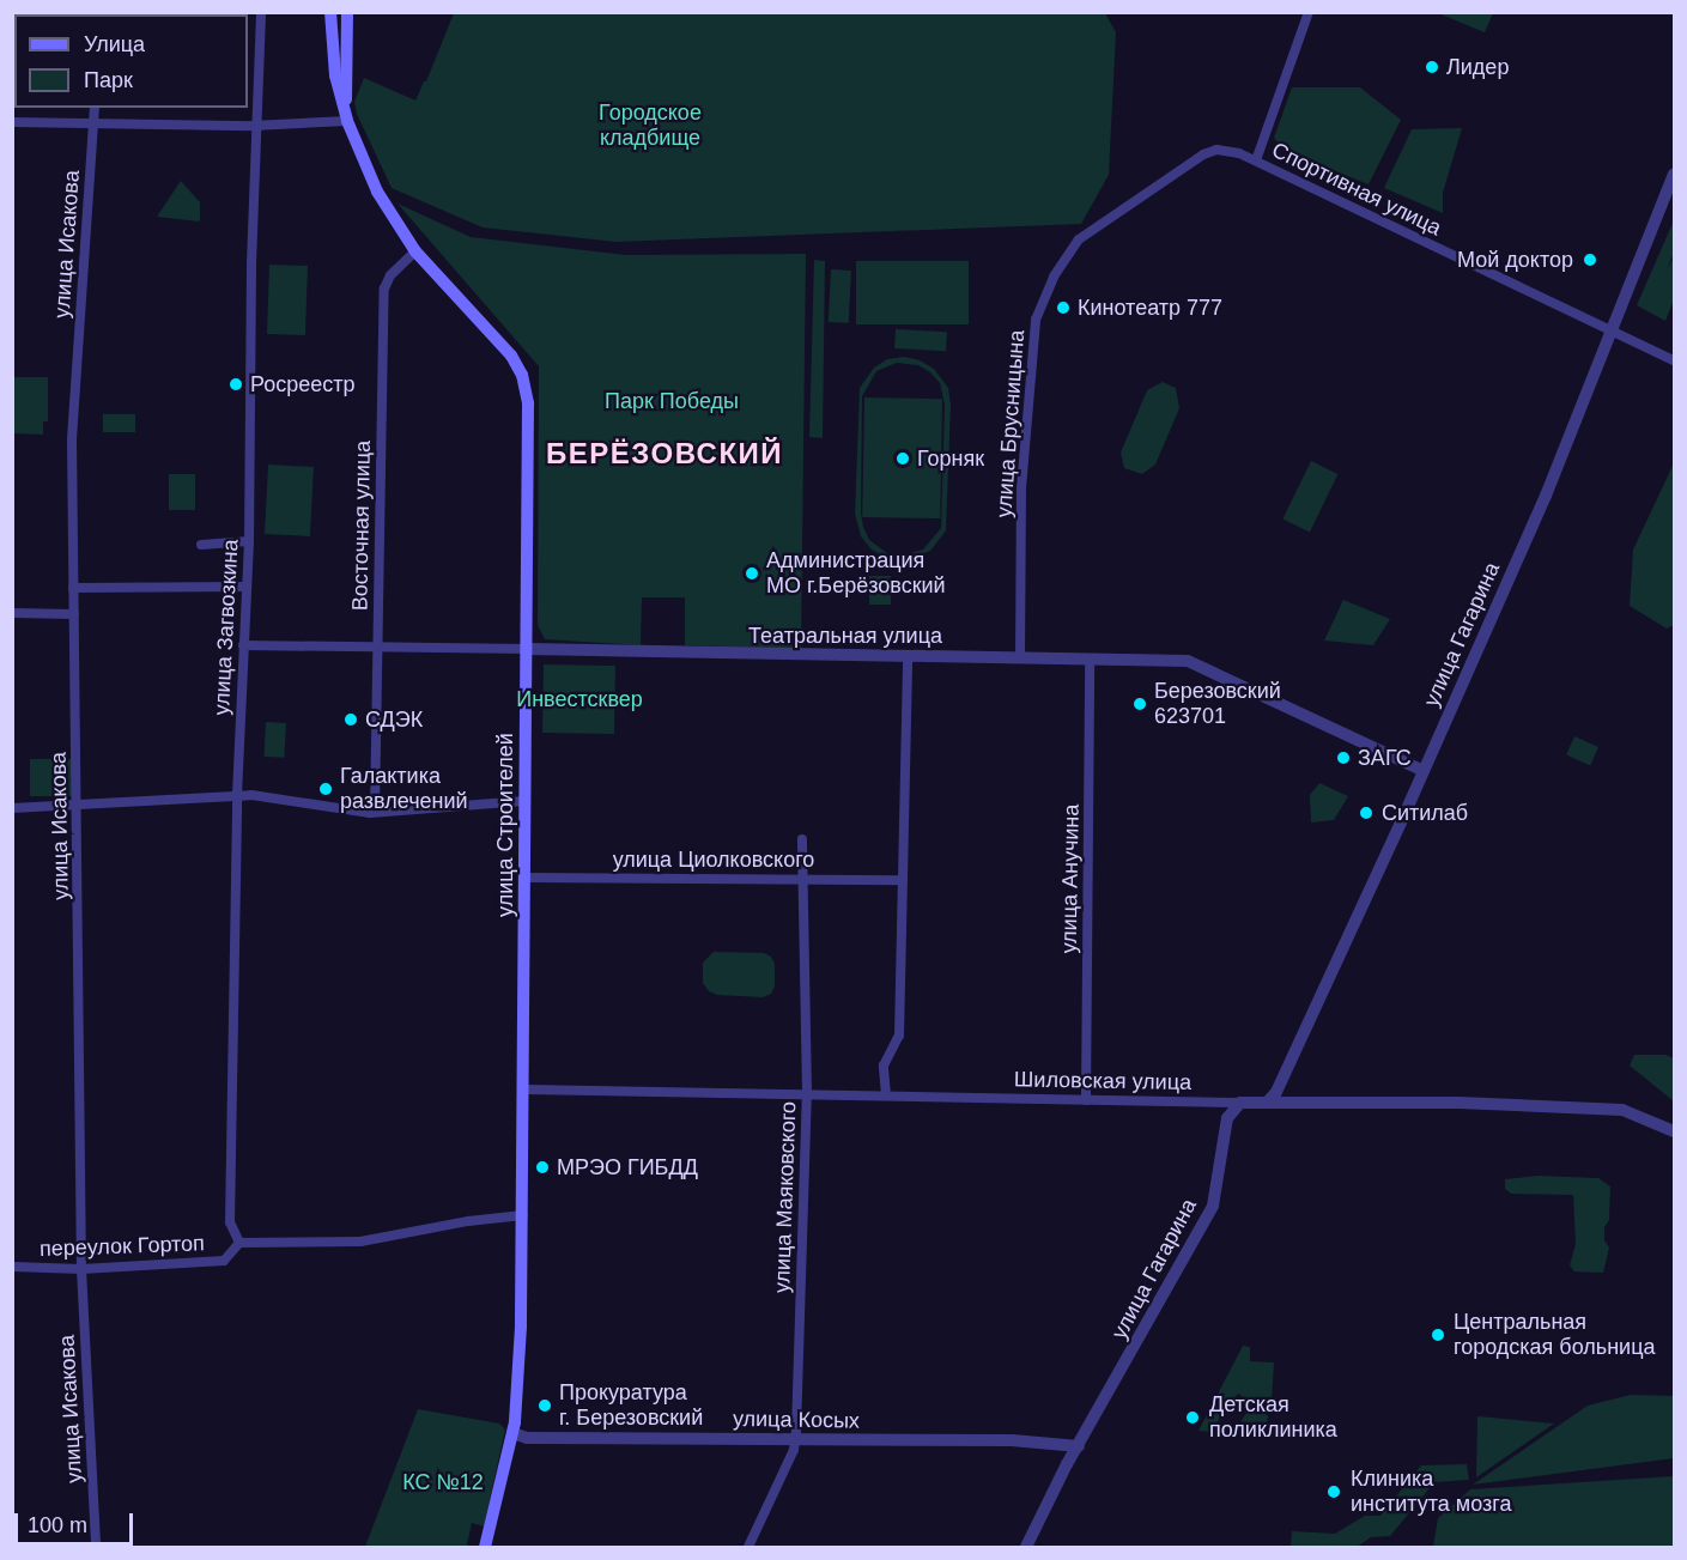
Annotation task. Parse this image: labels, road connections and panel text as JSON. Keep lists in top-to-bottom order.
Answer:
{
  "streets": {
    "main road": ["улица Строителей"],
    "street": [
      "Спортивная улица",
      "улица Исакова",
      "улица Брусницына",
      "Восточная улица",
      "улица Загвозкина",
      "улица Гагарина",
      "Театральная улица",
      "улица Циолковского",
      "улица Анучина",
      "Шиловская улица",
      "улица Маяковского",
      "переулок Гортоп",
      "улица Косых"
    ]
  },
  "crossings": [
    ["Спортивная улица", "улица Брусницына"],
    ["Спортивная улица", "улица Гагарина"],
    ["улица Исакова", "переулок Гортоп"],
    ["улица Брусницына", "Театральная улица"],
    ["Восточная улица", "Театральная улица"],
    ["Восточная улица", "улица Строителей"],
    ["улица Загвозкина", "Театральная улица"],
    ["улица Загвозкина", "переулок Гортоп"],
    ["улица Гагарина", "Театральная улица"],
    ["улица Гагарина", "Шиловская улица"],
    ["улица Гагарина", "улица Косых"],
    ["Театральная улица", "улица Строителей"],
    ["Театральная улица", "улица Анучина"],
    ["улица Строителей", "улица Циолковского"],
    ["улица Строителей", "Шиловская улица"],
    ["улица Строителей", "улица Косых"],
    ["улица Циолковского", "улица Маяковского"],
    ["улица Анучина", "Шиловская улица"],
    ["Шиловская улица", "улица Маяковского"],
    ["улица Маяковского", "улица Косых"]
  ],
  "districts": ["БЕРЁЗОВСКИЙ"],
  "parks": [
    "Городское кладбище",
    "Парк Победы",
    "Инвестсквер",
    "КС №12"
  ],
  "places": [
    "Лидер",
    "Мой доктор",
    "Кинотеатр 777",
    "Росреестр",
    "Горняк",
    "Администрация МО г.Берёзовский",
    "Березовский 623701",
    "СДЭК",
    "ЗАГС",
    "Галактика развлечений",
    "Ситилаб",
    "МРЭО ГИБДД",
    "Центральная городская больница",
    "Прокуратура г. Березовский",
    "Детская поликлиника",
    "Клиника института мозга"
  ],
  "legend": ["Улица", "Парк"],
  "scale_bar": "100 m"
}
